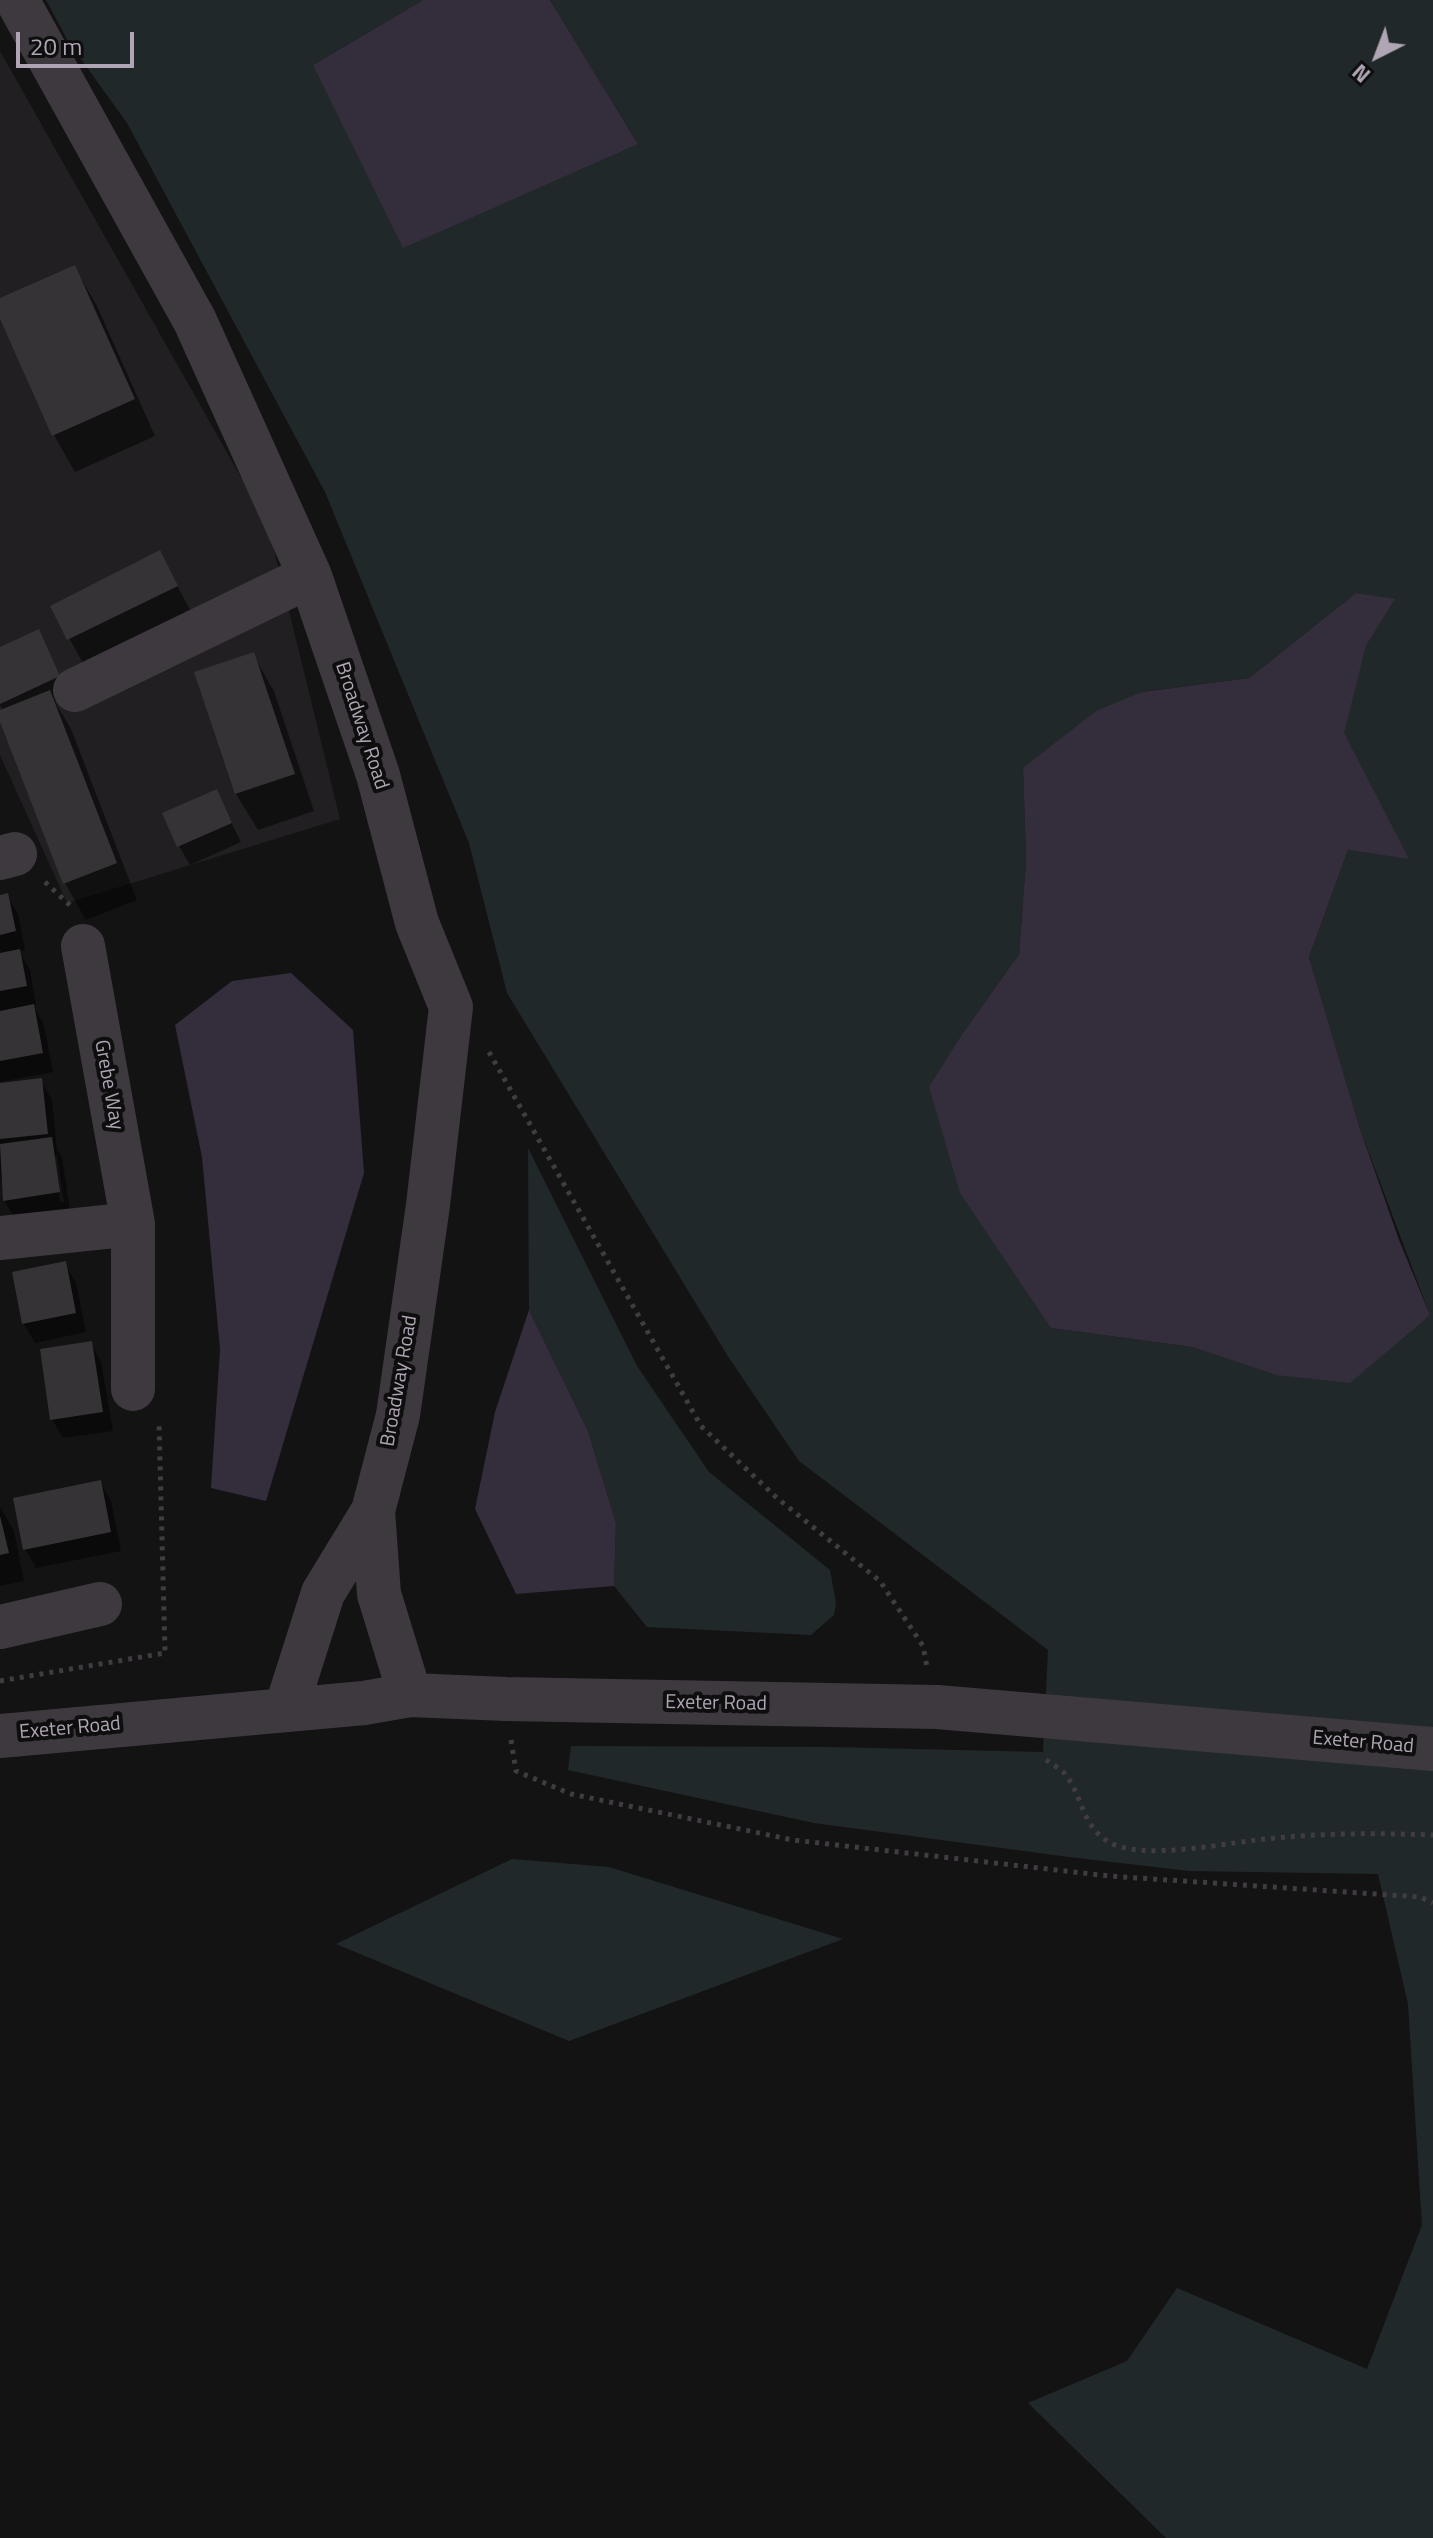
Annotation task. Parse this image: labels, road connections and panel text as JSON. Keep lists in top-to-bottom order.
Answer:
{
  "streets": {
    "street": ["Broadway Road", "Grebe Way", "Exeter Road"]
  },
  "crossings": [
    ["Broadway Road", "Exeter Road"]
  ],
  "scale_bar": "20 m",
  "north": "bottom left"
}
